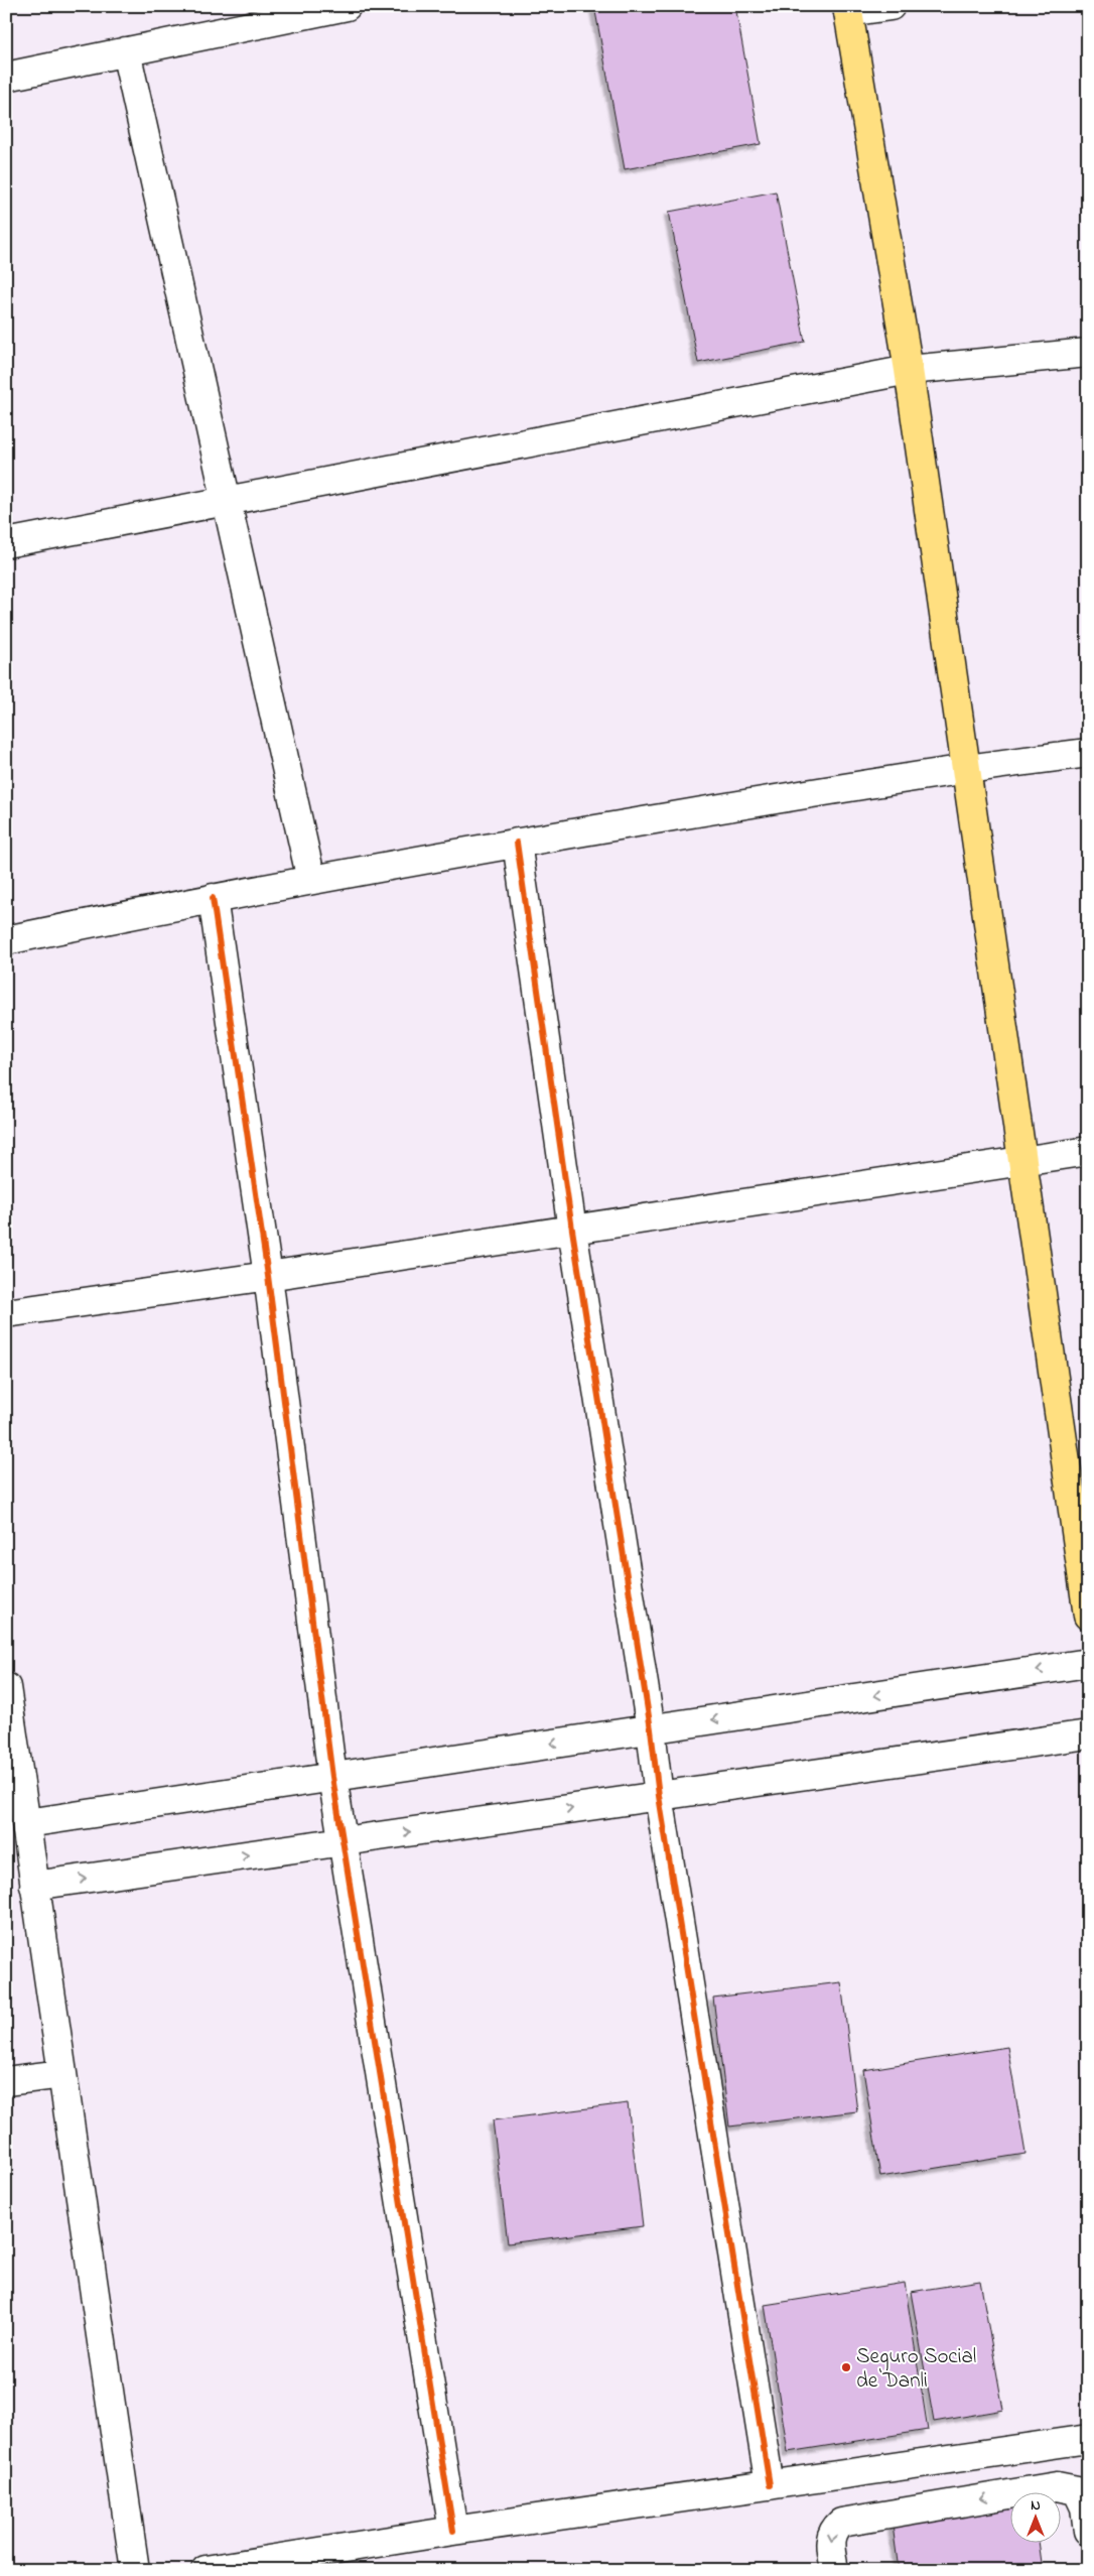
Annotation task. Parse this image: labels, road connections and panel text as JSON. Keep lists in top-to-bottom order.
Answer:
{
  "places": ["Seguro Social de Danli"],
  "north": "top"
}
